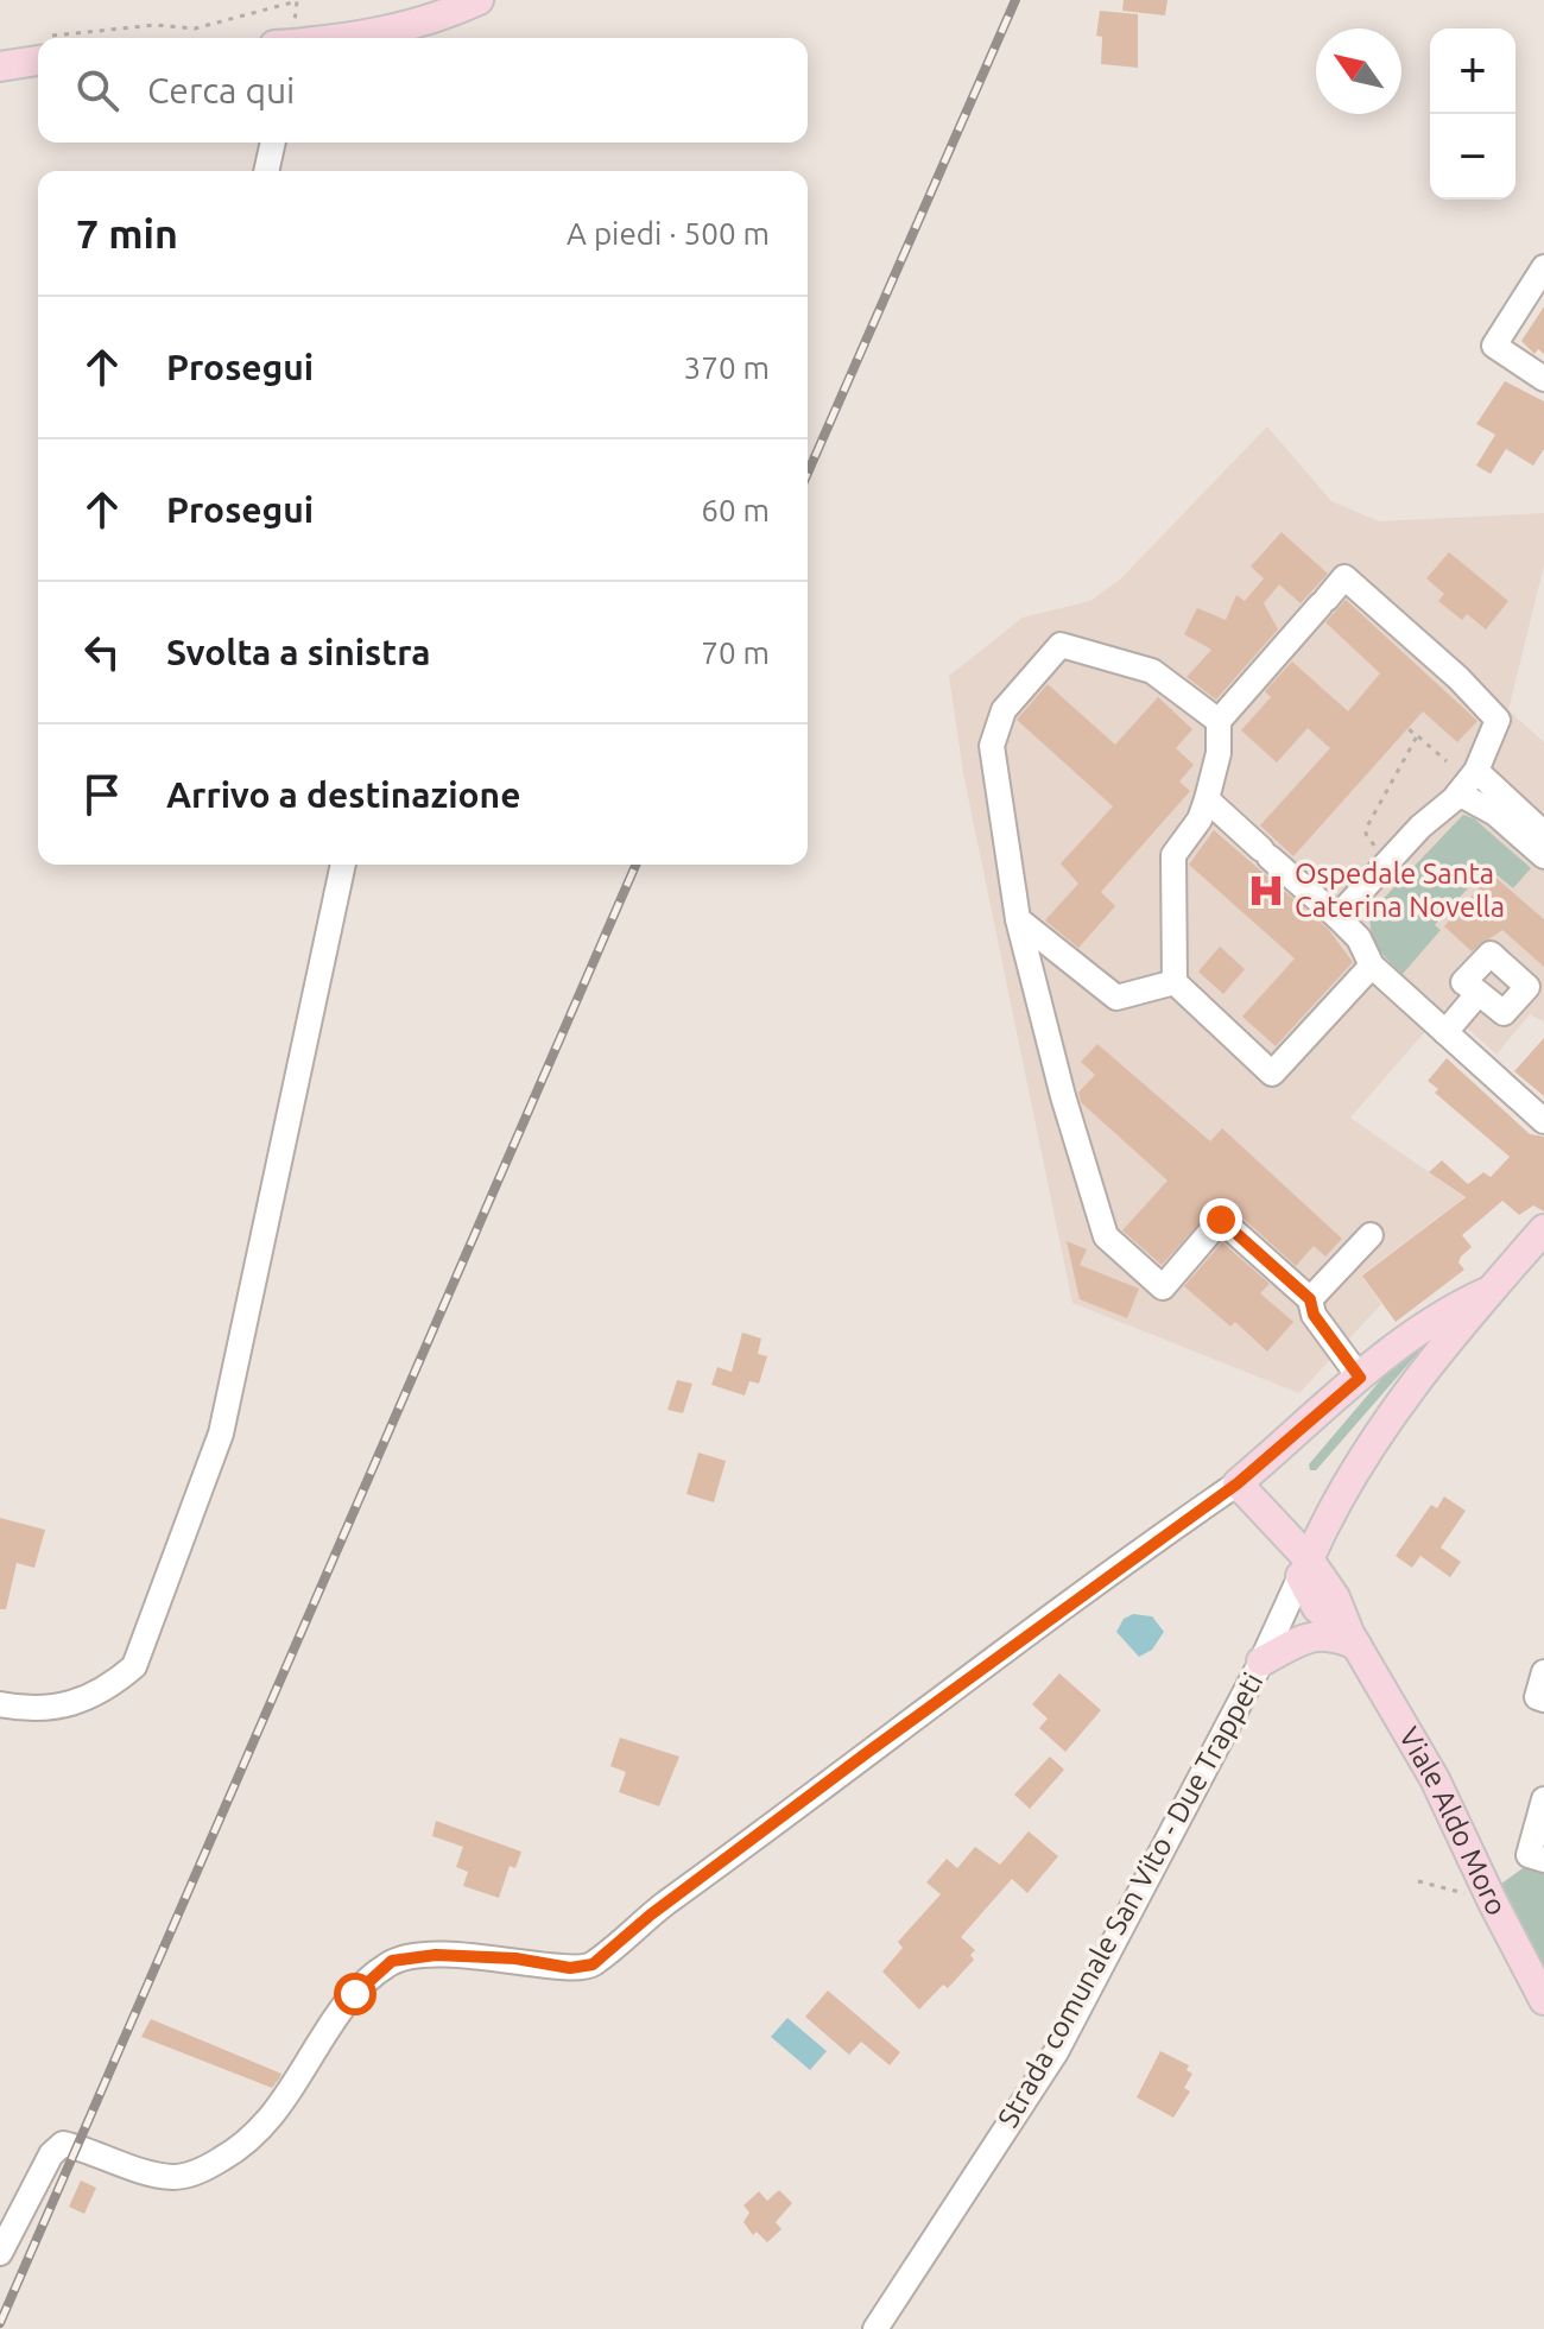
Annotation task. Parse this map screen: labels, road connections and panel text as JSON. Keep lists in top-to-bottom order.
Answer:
{
  "streets": {
    "main road": ["Viale Aldo Moro"],
    "street": ["Strada comunale San Vito - Due Trappeti"]
  },
  "crossings": [
    ["Viale Aldo Moro", "Strada comunale San Vito - Due Trappeti"]
  ],
  "places": {
    "hospital": ["Ospedale Santa Caterina Novella"]
  },
  "north": "top left",
  "page": {
    "map_buttons": ["+", "−"],
    "search": "Cerca qui",
    "heading": ["7 min", "A piedi · 500 m"],
    "list": [
      ["Prosegui", "370 m"],
      ["Prosegui", "60 m"],
      ["Svolta a sinistra", "70 m"],
      "Arrivo a destinazione"
    ]
  }
}
